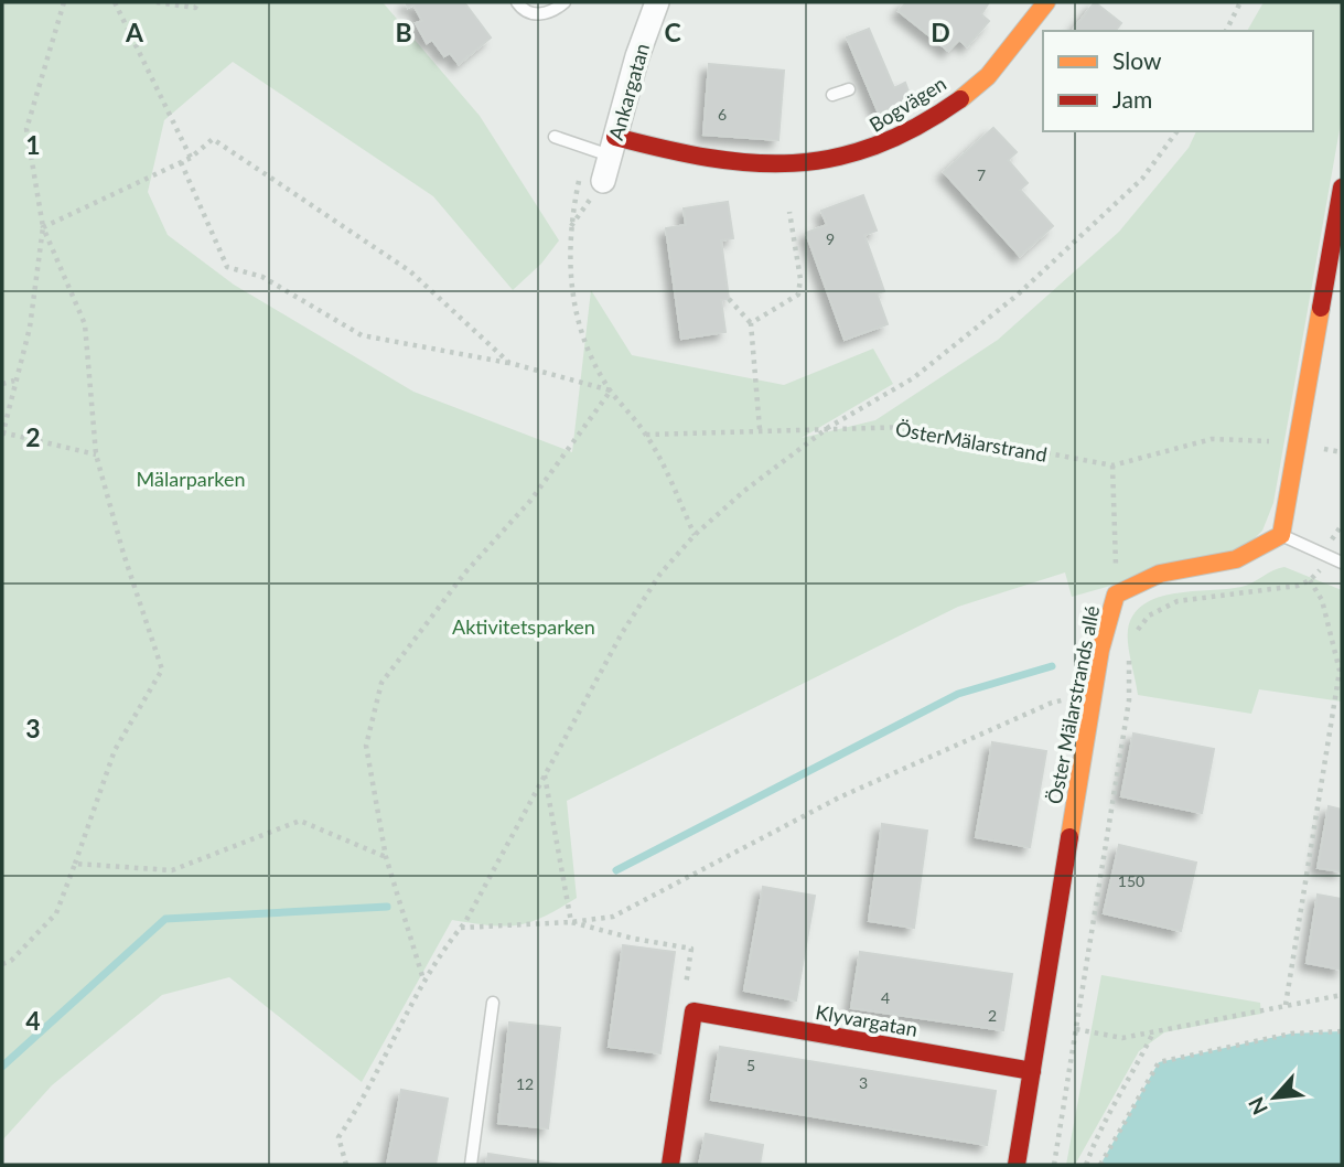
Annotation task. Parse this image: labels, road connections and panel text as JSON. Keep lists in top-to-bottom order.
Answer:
{
  "streets": {
    "street": [
      "Ankargatan",
      "Bogvägen",
      "Öster Mälarstrands allé",
      "Klyvargatan"
    ],
    "path": ["ÖsterMälarstrand"]
  },
  "crossings": [
    ["Ankargatan", "Bogvägen"],
    ["Öster Mälarstrands allé", "Klyvargatan"]
  ],
  "parks": ["Mälarparken", "Aktivitetsparken"],
  "house_numbers": [
    "6",
    "7",
    "9",
    "150",
    "4",
    "2",
    "5",
    "3",
    "12"
  ],
  "legend": ["Slow", "Jam"],
  "north": "bottom left",
  "grid": {
    "columns": [
      "A",
      "B",
      "C",
      "D"
    ],
    "rows": [
      "1",
      "2",
      "3",
      "4"
    ]
  }
}
